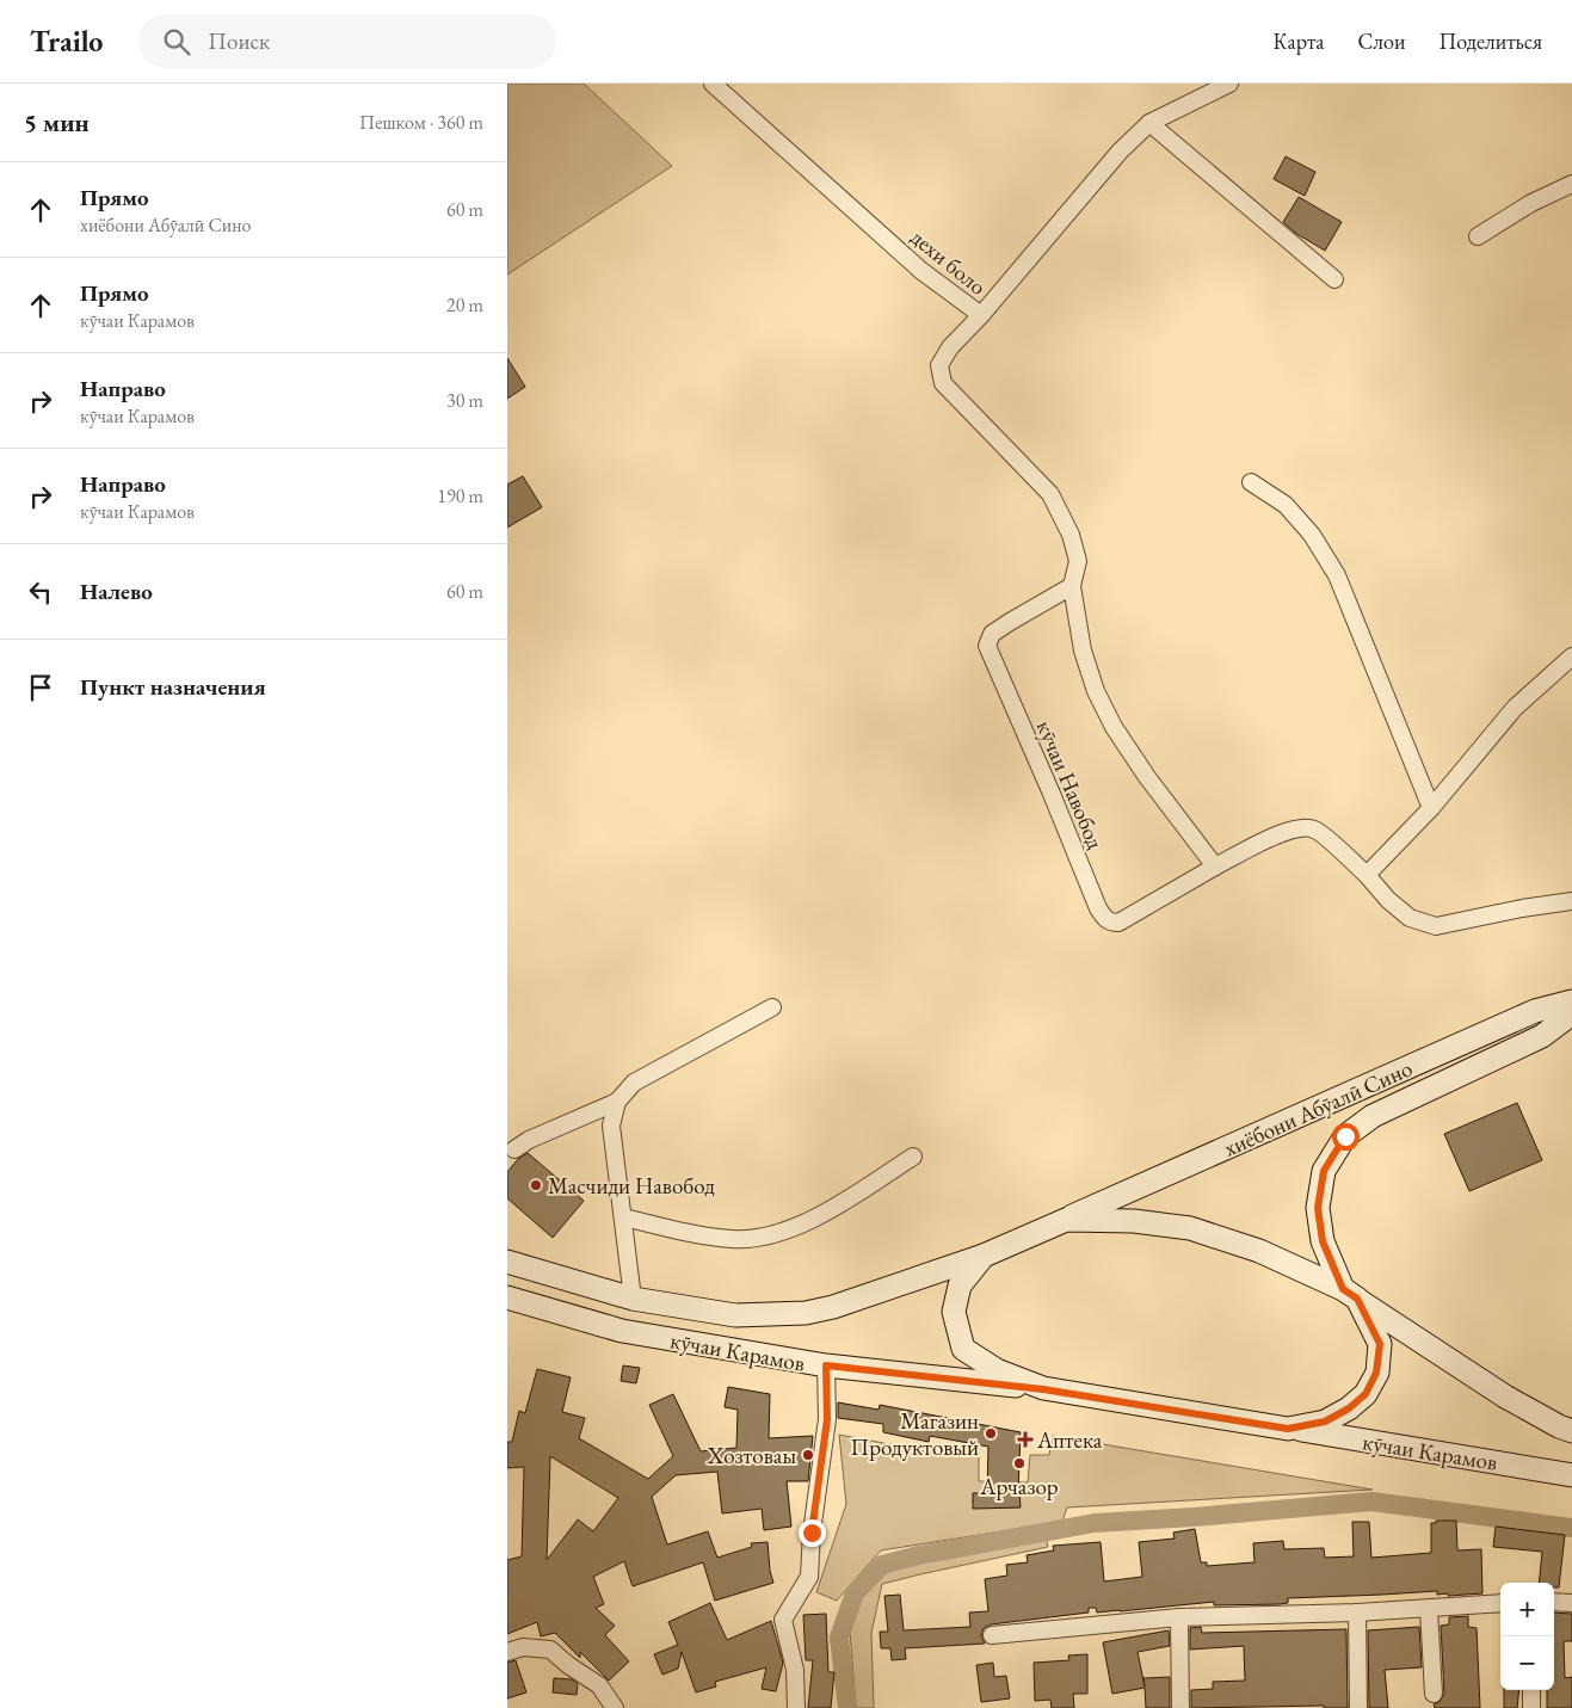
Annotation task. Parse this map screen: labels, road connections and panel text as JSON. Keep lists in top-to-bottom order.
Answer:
{
  "streets": {
    "main road": ["хиёбони Абӯалӣ Сино", "кӯчаи Карамов"],
    "street": ["дехи боло", "кӯчаи Навобод"]
  },
  "crossings": [
    ["хиёбони Абӯалӣ Сино", "кӯчаи Карамов"]
  ],
  "places": {
    "other": [
      "Масчиди Навобод",
      "Магазин Продуктовый",
      "Хозтоваы",
      "Арчазор"
    ],
    "health": ["Аптека"]
  },
  "page": {
    "header": "Trailo",
    "search": "Поиск",
    "nav": ["Карта", "Слои", "Поделиться"],
    "heading": ["5 мин", "Пешком · 360 m"],
    "list": [
      ["Прямо", "хиёбони Абӯалӣ Сино", "60 m"],
      ["Прямо", "кӯчаи Карамов", "20 m"],
      ["Направо", "кӯчаи Карамов", "30 m"],
      ["Направо", "кӯчаи Карамов", "190 m"],
      ["Налево", "60 m"],
      "Пункт назначения"
    ],
    "map_buttons": ["+", "−"]
  }
}
